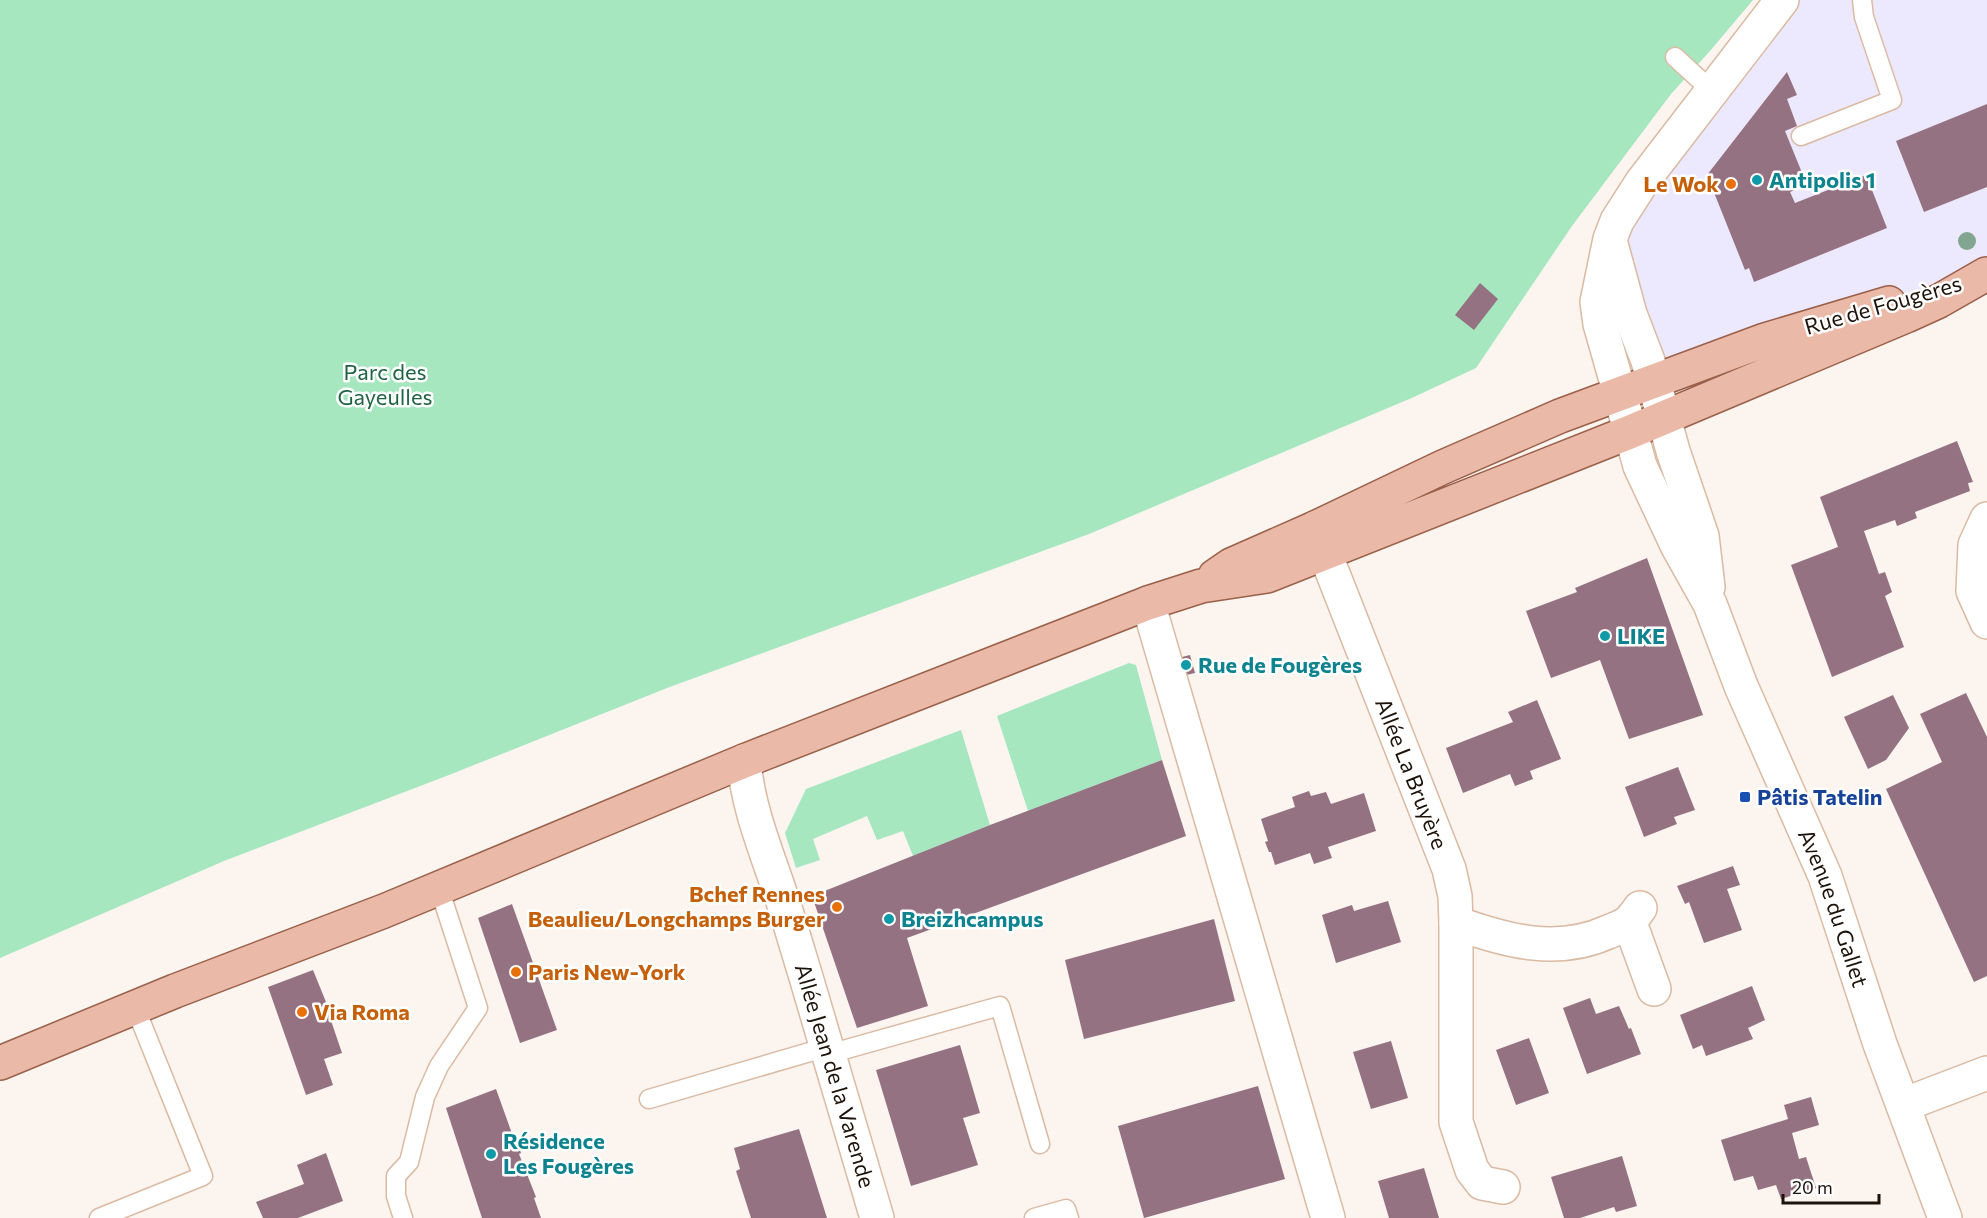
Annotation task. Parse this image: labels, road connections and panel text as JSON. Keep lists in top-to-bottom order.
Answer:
{
  "streets": {
    "main road": ["Rue de Fougères"],
    "street": ["Allée La Bruyère", "Avenue du Gallet", "Allée Jean de la Varende"]
  },
  "crossings": [
    ["Rue de Fougères", "Allée La Bruyère"],
    ["Rue de Fougères", "Avenue du Gallet"],
    ["Rue de Fougères", "Allée Jean de la Varende"]
  ],
  "parks": ["Parc des Gayeulles"],
  "places": {
    "other": [
      "Antipolis 1",
      "Le Wok",
      "LIKE",
      "Rue de Fougères",
      "Bchef Rennes Beaulieu/Longchamps Burger",
      "Breizhcampus",
      "Paris New-York",
      "Via Roma",
      "Résidence Les Fougères"
    ],
    "transit": ["Pâtis Tatelin"]
  },
  "scale_bar": "20 m"
}
